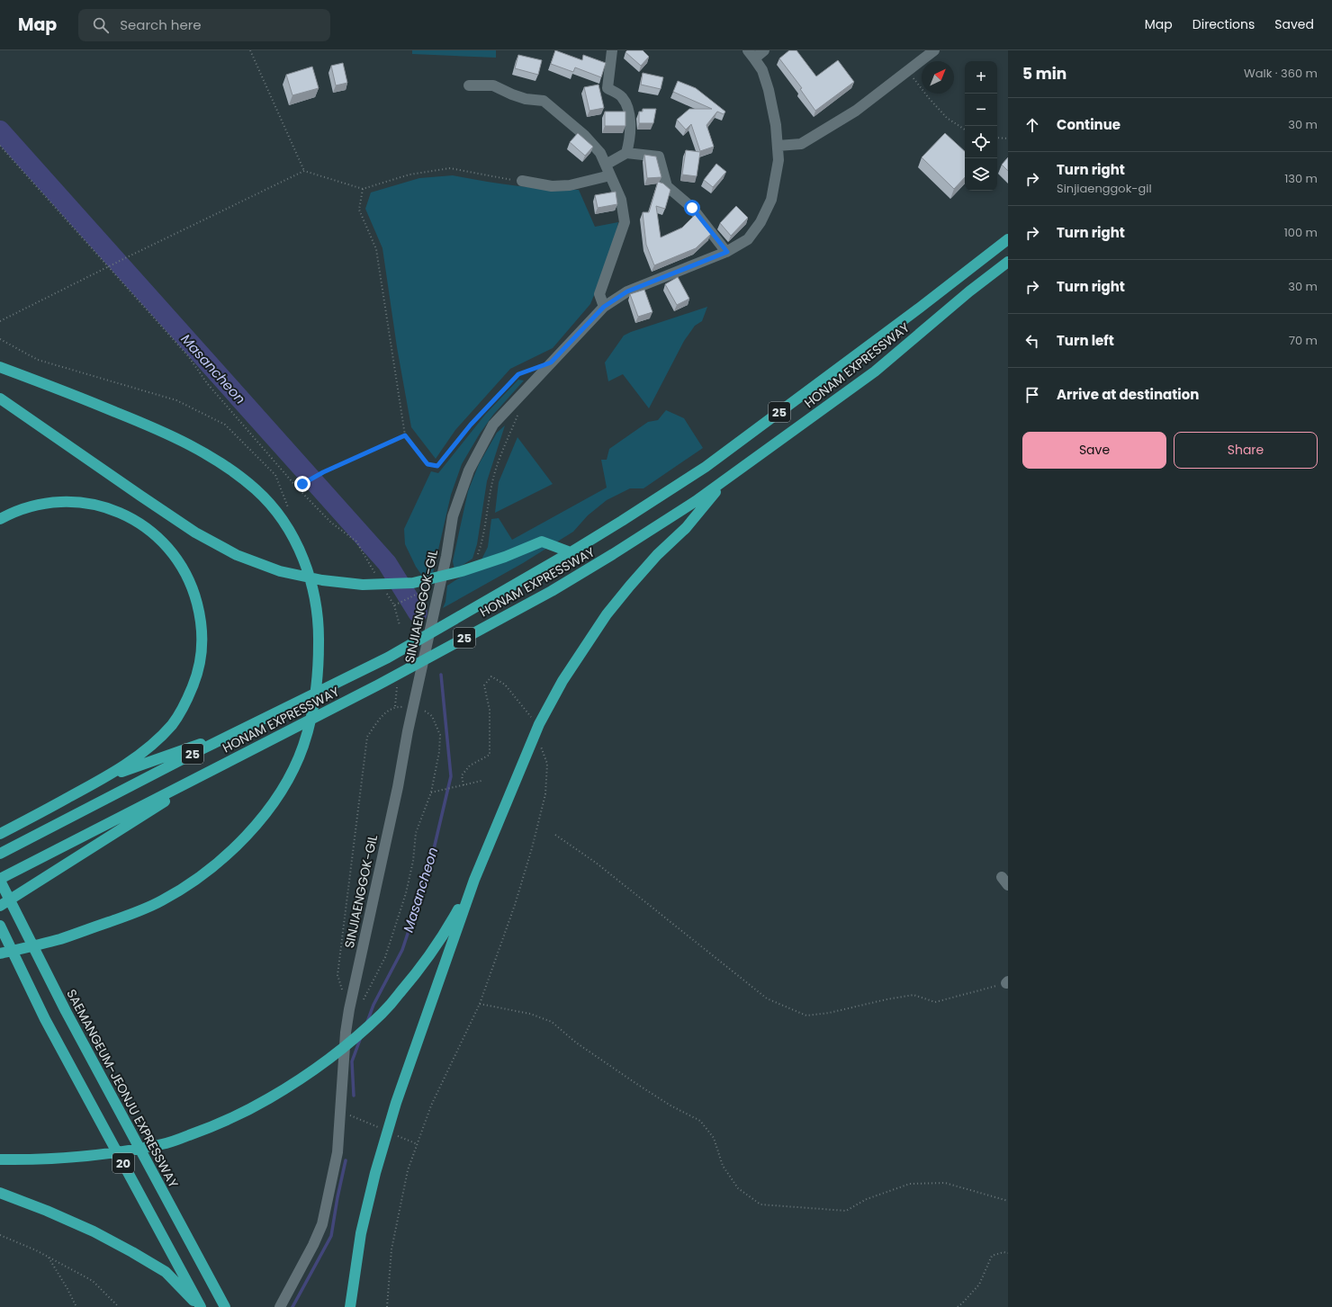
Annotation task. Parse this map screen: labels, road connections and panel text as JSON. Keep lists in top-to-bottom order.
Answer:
{
  "streets": {
    "highway": [
      "HONAM EXPRESSWAY",
      "25",
      "SAEMANGEUM-JEONJU EXPRESSWAY",
      "20"
    ],
    "street": ["SINJIAENGGOK-GIL"]
  },
  "crossings": [
    ["HONAM EXPRESSWAY", "SAEMANGEUM-JEONJU EXPRESSWAY"]
  ],
  "water": ["Masancheon"],
  "north": "top right",
  "page": {
    "header": "Map",
    "search": "Search here",
    "nav": ["Map", "Directions", "Saved"],
    "heading": ["5 min", "Walk · 360 m"],
    "map_buttons": ["+", "−"],
    "list": [
      ["Continue", "30 m"],
      ["Turn right", "Sinjiaenggok-gil", "130 m"],
      ["Turn right", "100 m"],
      ["Turn right", "30 m"],
      ["Turn left", "70 m"],
      "Arrive at destination"
    ],
    "buttons": ["Save", "Share"]
  }
}
